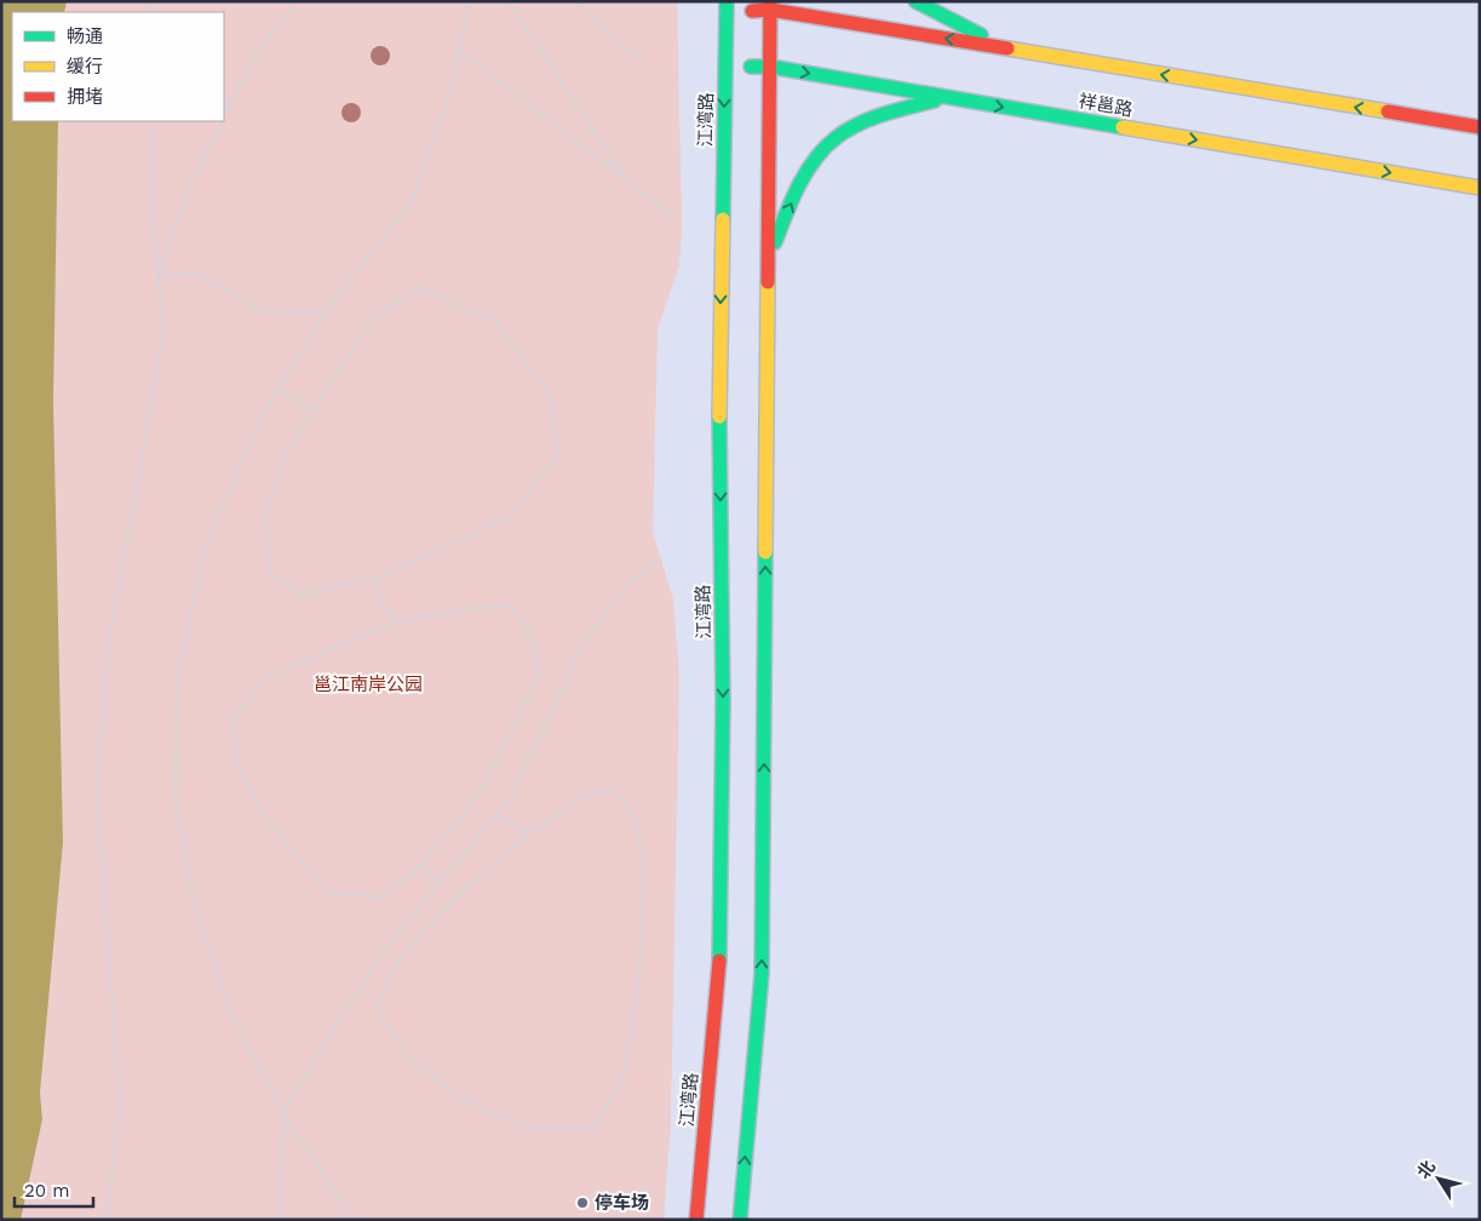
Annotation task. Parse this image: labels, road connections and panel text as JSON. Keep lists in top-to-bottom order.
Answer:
{
  "streets": {
    "main road": ["祥邕路", "江湾路"]
  },
  "crossings": [
    ["祥邕路", "江湾路"]
  ],
  "parks": ["邕江南岸公园"],
  "places": ["停车场"],
  "legend": ["畅通", "缓行", "拥堵"],
  "scale_bar": "20 m",
  "north": "top left"
}
